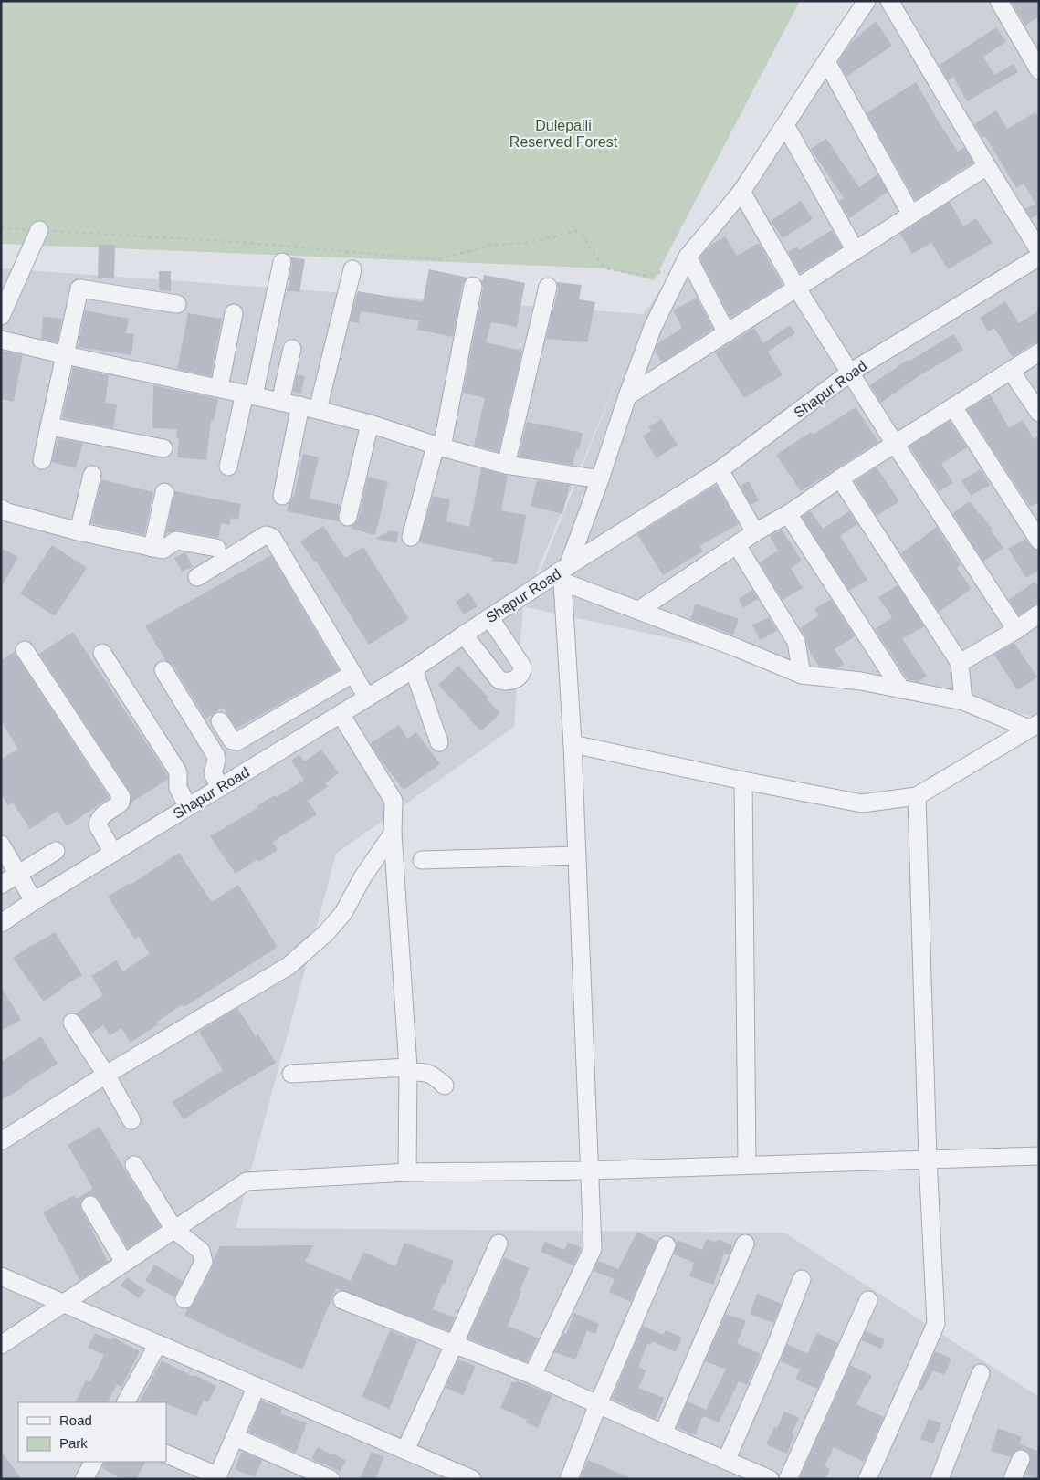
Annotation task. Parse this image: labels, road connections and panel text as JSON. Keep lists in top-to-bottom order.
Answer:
{
  "streets": {
    "street": ["Shapur Road"]
  },
  "parks": ["Dulepalli Reserved Forest"],
  "legend": ["Road", "Park"]
}
